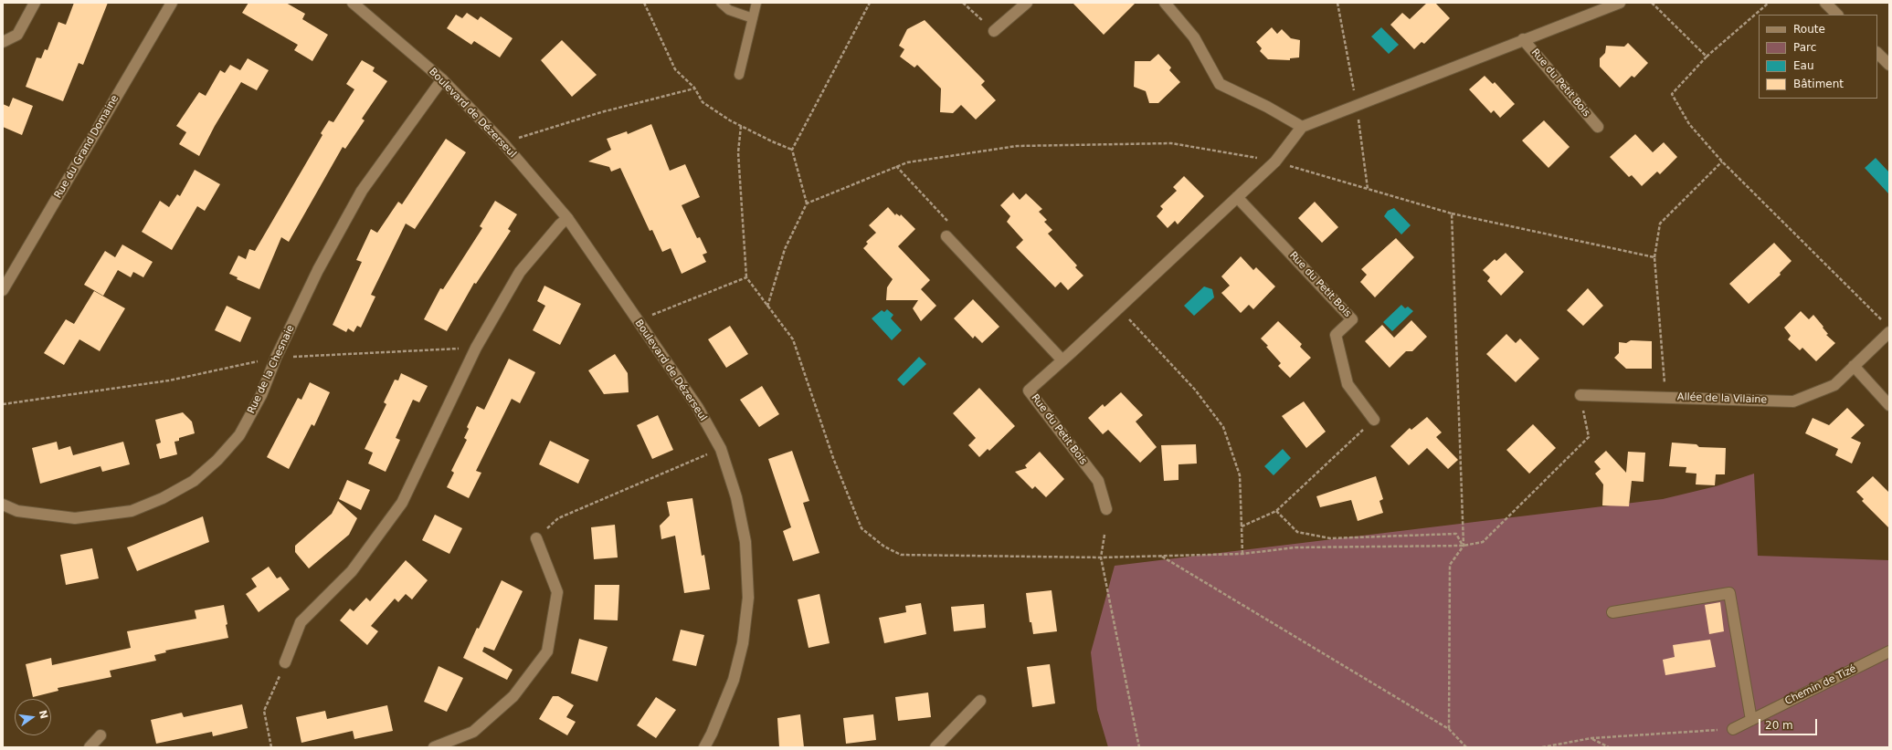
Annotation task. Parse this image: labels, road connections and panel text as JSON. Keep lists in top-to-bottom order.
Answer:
{
  "streets": {
    "street": [
      "Rue du Petit Bois",
      "Boulevard de Dézerseul",
      "Rue du Grand Domaine",
      "Rue de la Chesnaie",
      "Allée de la Vilaine",
      "Chemin de Tizé"
    ]
  },
  "crossings": [
    ["Boulevard de Dézerseul", "Rue de la Chesnaie"]
  ],
  "legend": [
    "Route",
    "Parc",
    "Eau",
    "Bâtiment"
  ],
  "scale_bar": "20 m",
  "north": "right"
}
